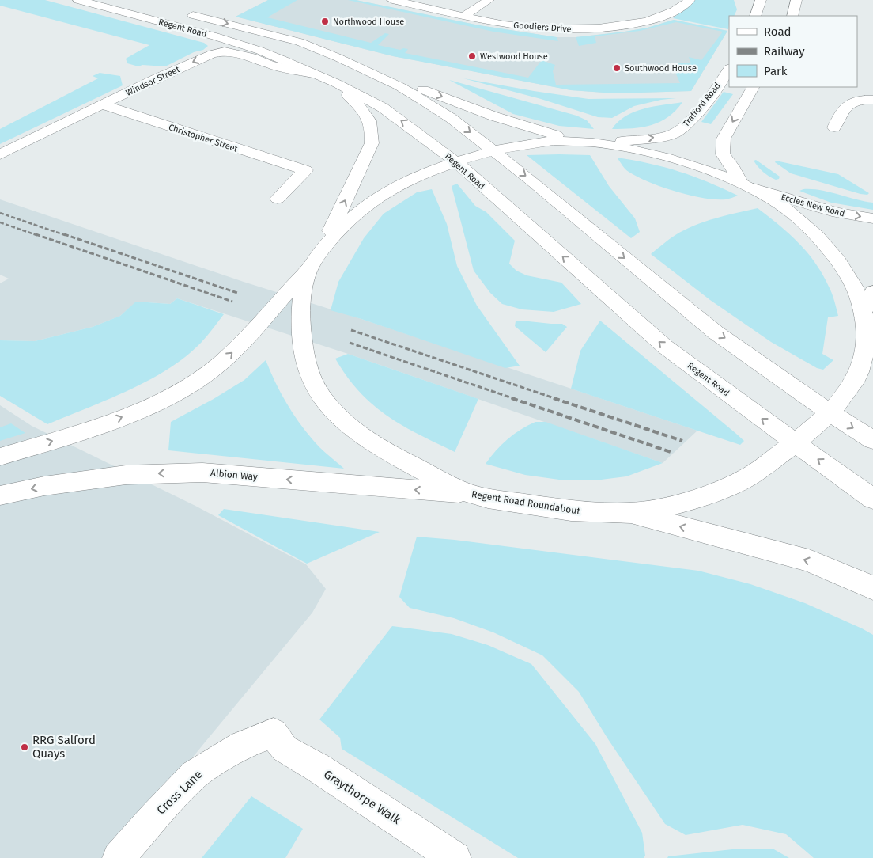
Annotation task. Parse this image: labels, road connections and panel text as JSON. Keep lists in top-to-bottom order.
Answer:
{
  "streets": {
    "main road": [
      "Goodiers Drive",
      "Regent Road",
      "Windsor Street",
      "Trafford Road",
      "Christopher Street",
      "Eccles New Road",
      "Albion Way",
      "Regent Road Roundabout",
      "Cross Lane",
      "Graythorpe Walk"
    ]
  },
  "crossings": [
    ["Regent Road", "Windsor Street"],
    ["Regent Road", "Regent Road Roundabout"],
    ["Windsor Street", "Christopher Street"],
    ["Trafford Road", "Regent Road Roundabout"],
    ["Eccles New Road", "Regent Road Roundabout"],
    ["Albion Way", "Regent Road Roundabout"],
    ["Cross Lane", "Graythorpe Walk"]
  ],
  "one_way": [
    "Windsor Street",
    "Trafford Road",
    "Eccles New Road",
    "Albion Way"
  ],
  "places": [
    "Northwood House",
    "Westwood House",
    "Southwood House",
    "RRG Salford Quays"
  ],
  "legend": ["Road", "Railway", "Park"]
}
